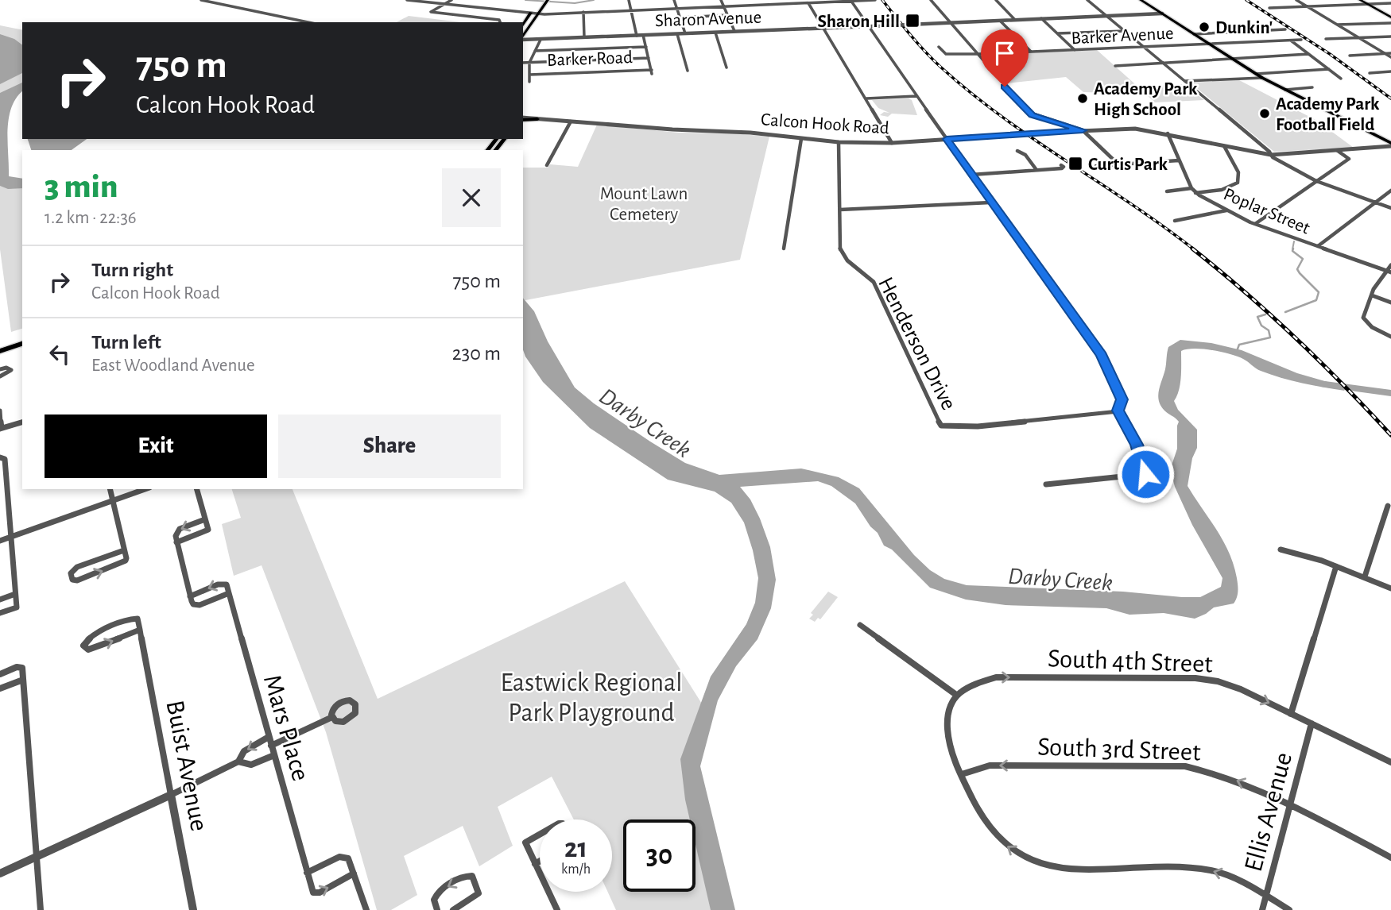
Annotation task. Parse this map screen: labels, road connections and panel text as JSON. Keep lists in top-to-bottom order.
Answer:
{
  "streets": {
    "street": [
      "Sharon Avenue",
      "Barker Avenue",
      "Barker Road",
      "Calcon Hook Road",
      "Poplar Street",
      "Henderson Drive",
      "South 4th Street",
      "Mars Place",
      "South 3rd Street",
      "Buist Avenue",
      "Ellis Avenue"
    ]
  },
  "crossings": [
    ["Calcon Hook Road", "Poplar Street"],
    ["Calcon Hook Road", "Henderson Drive"],
    ["South 4th Street", "Ellis Avenue"],
    ["South 3rd Street", "Ellis Avenue"]
  ],
  "one_way": ["South 4th Street", "South 3rd Street"],
  "water": ["Darby Creek"],
  "parks": ["Mount Lawn Cemetery", "Eastwick Regional Park Playground"],
  "places": {
    "transit": ["Sharon Hill", "Curtis Park"],
    "other": ["Dunkin'", "Academy Park High School", "Academy Park Football Field"]
  },
  "page": {
    "turn": ["750 m", "Calcon Hook Road"],
    "heading": ["3 min", "1.2 km · 22:36"],
    "list": [
      {
        "name": "Turn right",
        "note": "Calcon Hook Road",
        "value": "750 m"
      },
      {
        "name": "Turn left",
        "note": "East Woodland Avenue",
        "value": "230 m"
      }
    ],
    "buttons": ["Exit", "Share"],
    "speed": "21 km/h",
    "limit": "30"
  }
}
